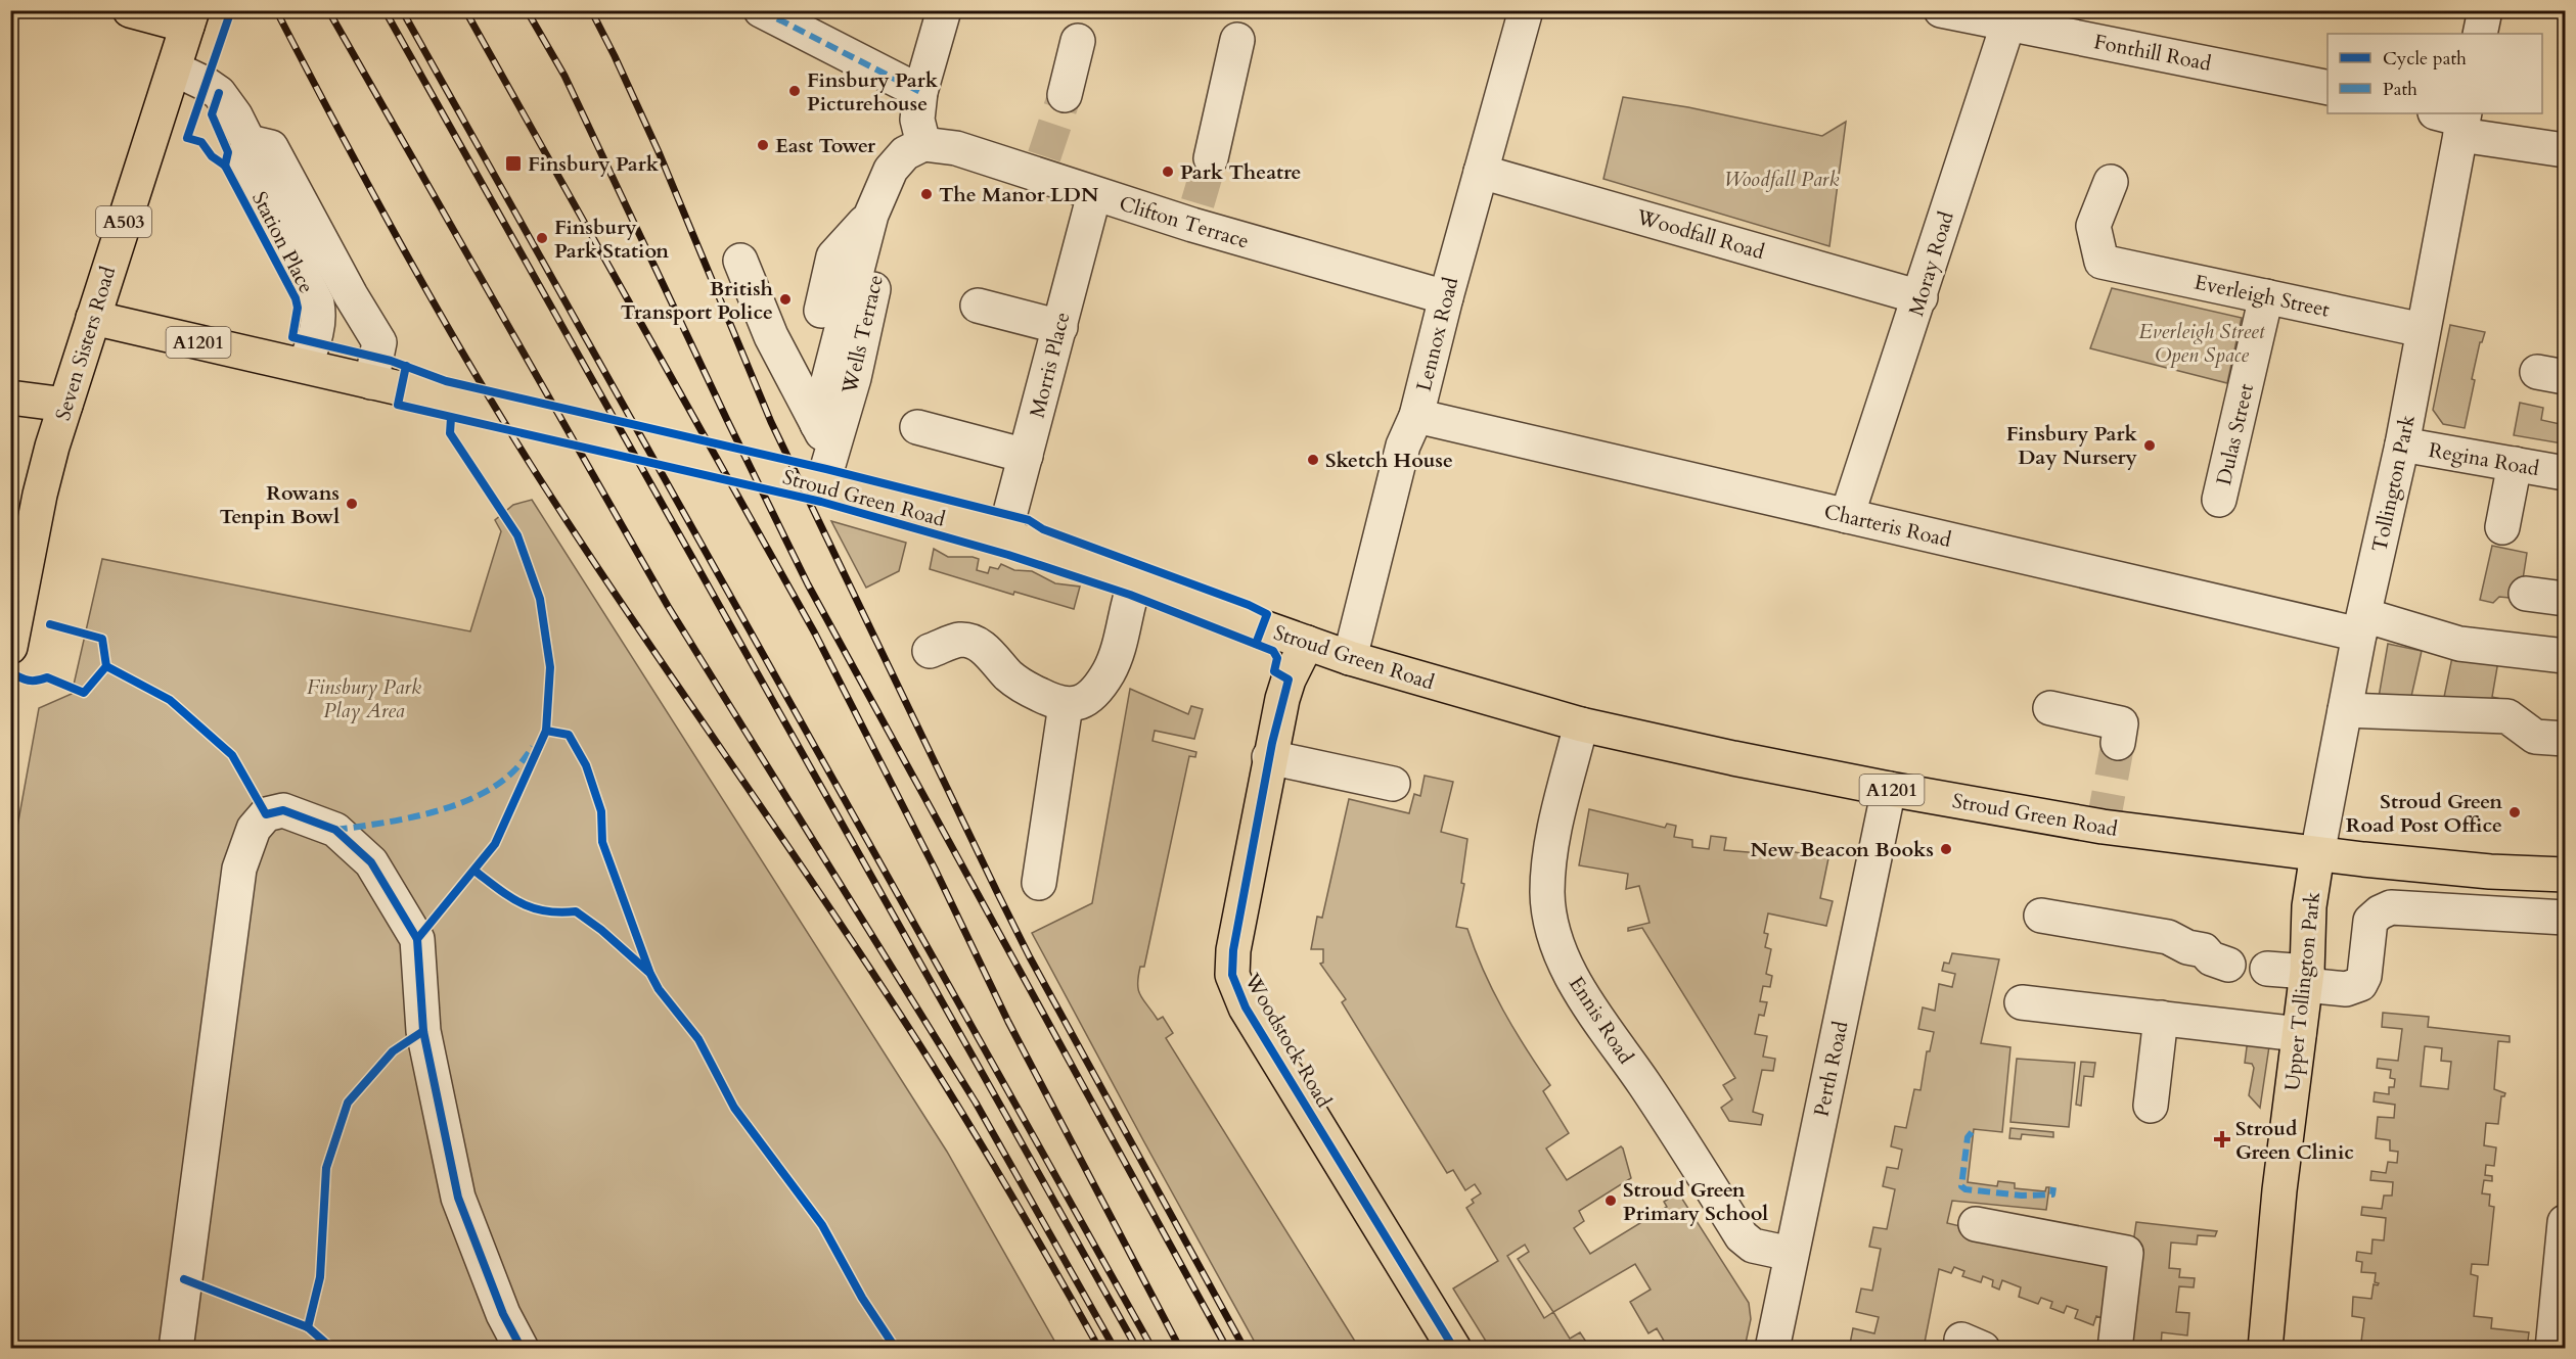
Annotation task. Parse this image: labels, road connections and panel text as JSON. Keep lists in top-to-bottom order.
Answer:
{
  "streets": {
    "main road": [
      "A503",
      "A1201",
      "Seven Sisters Road",
      "Stroud Green Road",
      "Upper Tollington Park",
      "Woodstock Road"
    ],
    "street": [
      "Fonthill Road",
      "Clifton Terrace",
      "Woodfall Road",
      "Station Place",
      "Moray Road",
      "Everleigh Street",
      "Wells Terrace",
      "Lennox Road",
      "Morris Place",
      "Dulas Street",
      "Regina Road",
      "Tollington Park",
      "Charteris Road",
      "Ennis Road",
      "Perth Road"
    ]
  },
  "crossings": [
    ["Fonthill Road", "Moray Road"],
    ["Clifton Terrace", "Wells Terrace"],
    ["Clifton Terrace", "Lennox Road"],
    ["Clifton Terrace", "Morris Place"],
    ["Woodfall Road", "Moray Road"],
    ["Woodfall Road", "Lennox Road"],
    ["Station Place", "Seven Sisters Road"],
    ["Station Place", "Stroud Green Road"],
    ["Moray Road", "Charteris Road"],
    ["Everleigh Street", "Dulas Street"],
    ["Everleigh Street", "Tollington Park"],
    ["Wells Terrace", "Stroud Green Road"],
    ["Lennox Road", "Stroud Green Road"],
    ["Lennox Road", "Charteris Road"],
    ["Seven Sisters Road", "Stroud Green Road"],
    ["Morris Place", "Stroud Green Road"],
    ["Regina Road", "Tollington Park"],
    ["Tollington Park", "Stroud Green Road"],
    ["Tollington Park", "Charteris Road"],
    ["Tollington Park", "Upper Tollington Park"],
    ["Stroud Green Road", "Upper Tollington Park"],
    ["Stroud Green Road", "Ennis Road"],
    ["Stroud Green Road", "Woodstock Road"],
    ["Stroud Green Road", "Perth Road"],
    ["Ennis Road", "Perth Road"]
  ],
  "parks": ["Woodfall Park", "Everleigh Street Open Space", "Finsbury Park Play Area"],
  "places": {
    "other": [
      "Finsbury Park Picturehouse",
      "East Tower",
      "Park Theatre",
      "The Manor LDN",
      "Finsbury Park Station",
      "British Transport Police",
      "Finsbury Park Day Nursery",
      "Sketch House",
      "Rowans Tenpin Bowl",
      "Stroud Green Road Post Office",
      "New Beacon Books",
      "Stroud Green Primary School"
    ],
    "transit": ["Finsbury Park"],
    "health": ["Stroud Green Clinic"]
  },
  "legend": ["Cycle path", "Path"]
}
